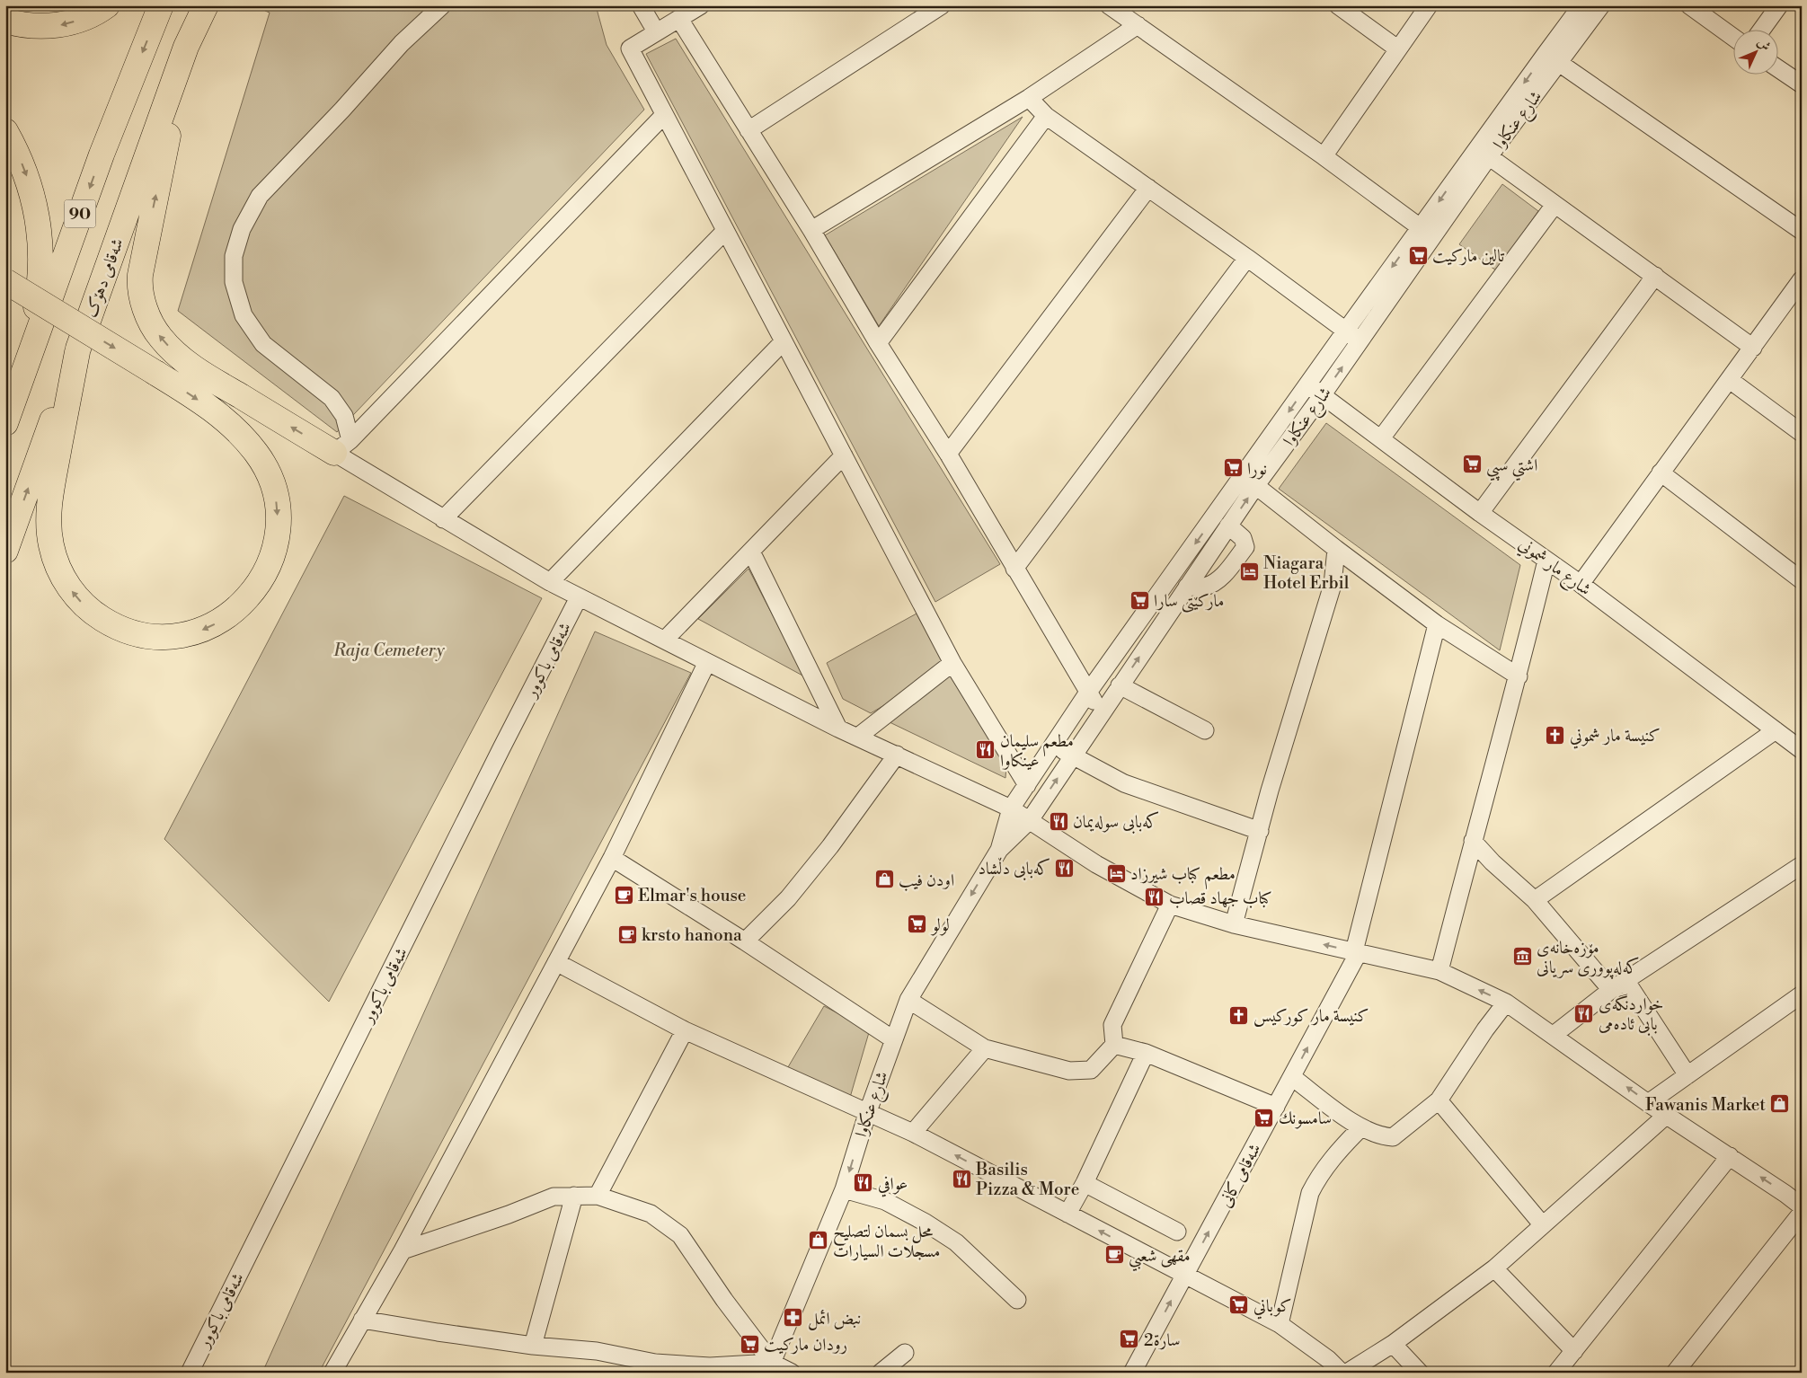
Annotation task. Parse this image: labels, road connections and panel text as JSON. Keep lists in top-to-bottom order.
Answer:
{
  "streets": {
    "highway": ["90", "شەقامی دهۆک"],
    "street": [
      "شارع عنكاوا",
      "شارع مار شموني",
      "شەقامی باکوور",
      "شەقامی کانی"
    ]
  },
  "crossings": [
    ["شارع عنكاوا", "شارع مار شموني"]
  ],
  "parks": ["Raja Cemetery"],
  "places": {
    "supermarket": [
      "تالين ماركيت",
      "اشتي سپي",
      "نورا",
      "مارکێتی سارا",
      "لولو",
      "سامسونك",
      "كوباني",
      "سارة2",
      "رودان ماركيت"
    ],
    "hotel": ["Niagara Hotel Erbil", "مطعم كباب شيرزاد"],
    "church": ["كنيسة مار شموني", "كنيسة مار كوركيس"],
    "restaurant": [
      "مطعم سليمان عينكاوا",
      "کەبابی سولەیمان",
      "کەبابی دڵشاد",
      "كباب جهاد قصاب",
      "خواردنگەی بابی ئادەمی",
      "Basilis Pizza & More",
      "عوافي"
    ],
    "shop": ["اودن فيب", "Fawanis Market", "محل بسمان لتصليح مسجلات السيارات"],
    "cafe": ["Elmar's house", "krsto hanona", "مقهى شعبي"],
    "museum": ["مۆزەخانەی کەلەپووری سریانی"],
    "pharmacy": ["نبض ائمل"]
  },
  "north": "top right"
}
